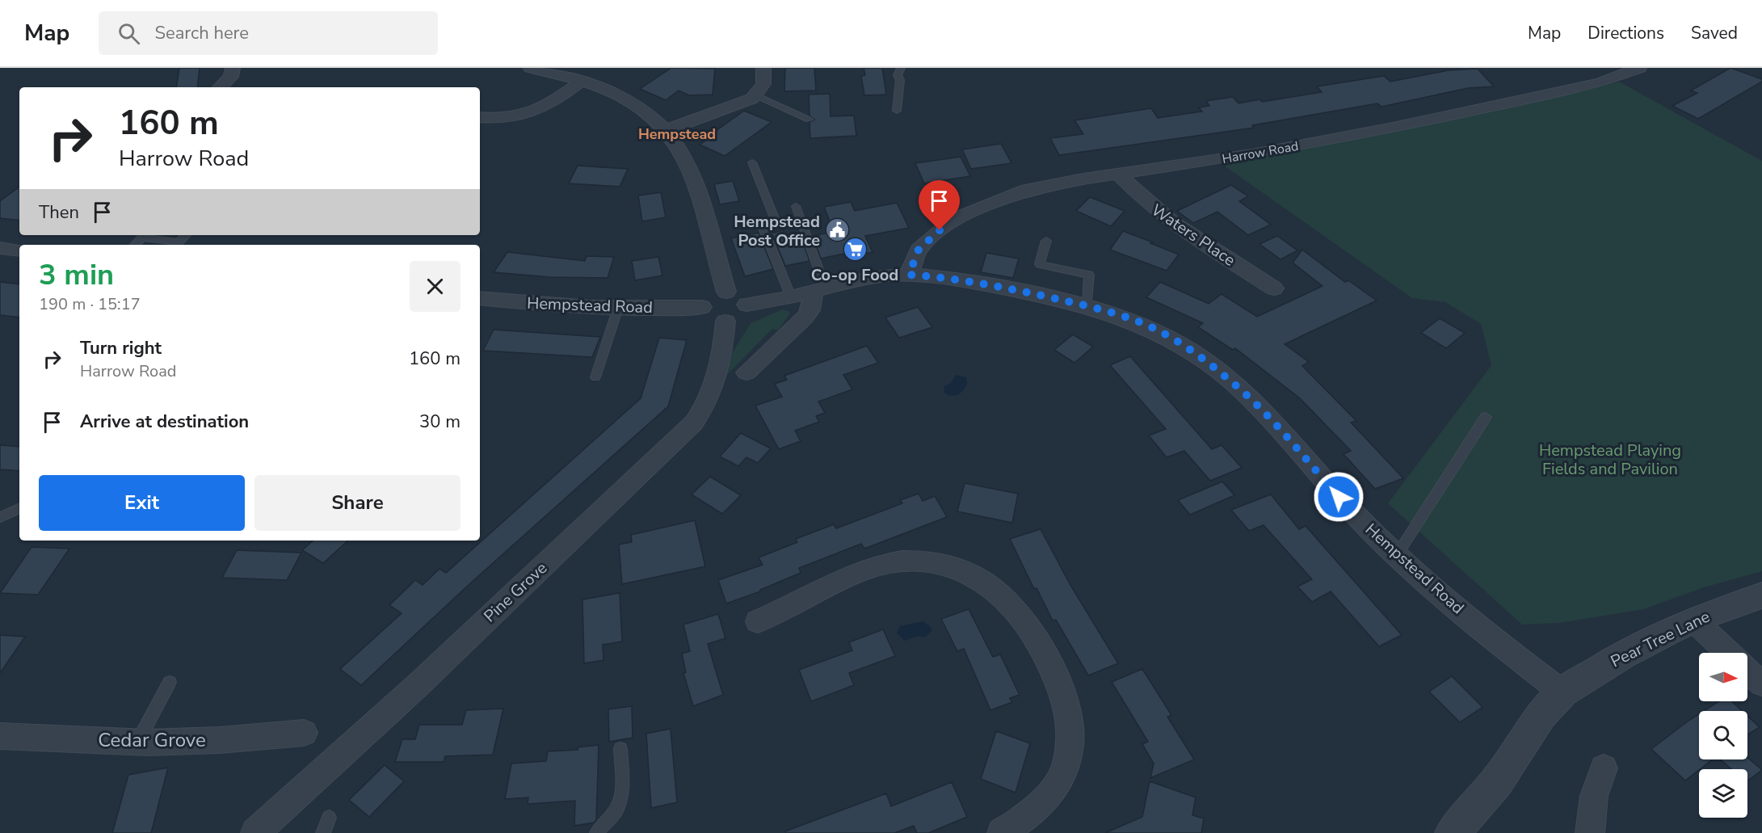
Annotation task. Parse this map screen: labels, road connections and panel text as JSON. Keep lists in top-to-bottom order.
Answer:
{
  "streets": {
    "street": [
      "Harrow Road",
      "Waters Place",
      "Hempstead Road",
      "Pine Grove",
      "Pear Tree Lane",
      "Cedar Grove"
    ]
  },
  "crossings": [
    ["Harrow Road", "Waters Place"],
    ["Harrow Road", "Hempstead Road"],
    ["Hempstead Road", "Pine Grove"],
    ["Hempstead Road", "Pear Tree Lane"]
  ],
  "districts": ["Hempstead"],
  "parks": ["Hempstead Playing Fields and Pavilion"],
  "places": {
    "public building": ["Hempstead Post Office"],
    "supermarket": ["Co-op Food"]
  },
  "north": "right",
  "page": {
    "header": "Map",
    "search": "Search here",
    "nav": ["Map", "Directions", "Saved"],
    "turn": ["160 m", "Harrow Road"],
    "then": "Then",
    "heading": ["3 min", "190 m · 15:17"],
    "list": [
      {
        "name": "Turn right",
        "note": "Harrow Road",
        "value": "160 m"
      },
      {
        "name": "Arrive at destination",
        "value": "30 m"
      }
    ],
    "buttons": ["Exit", "Share"]
  }
}
